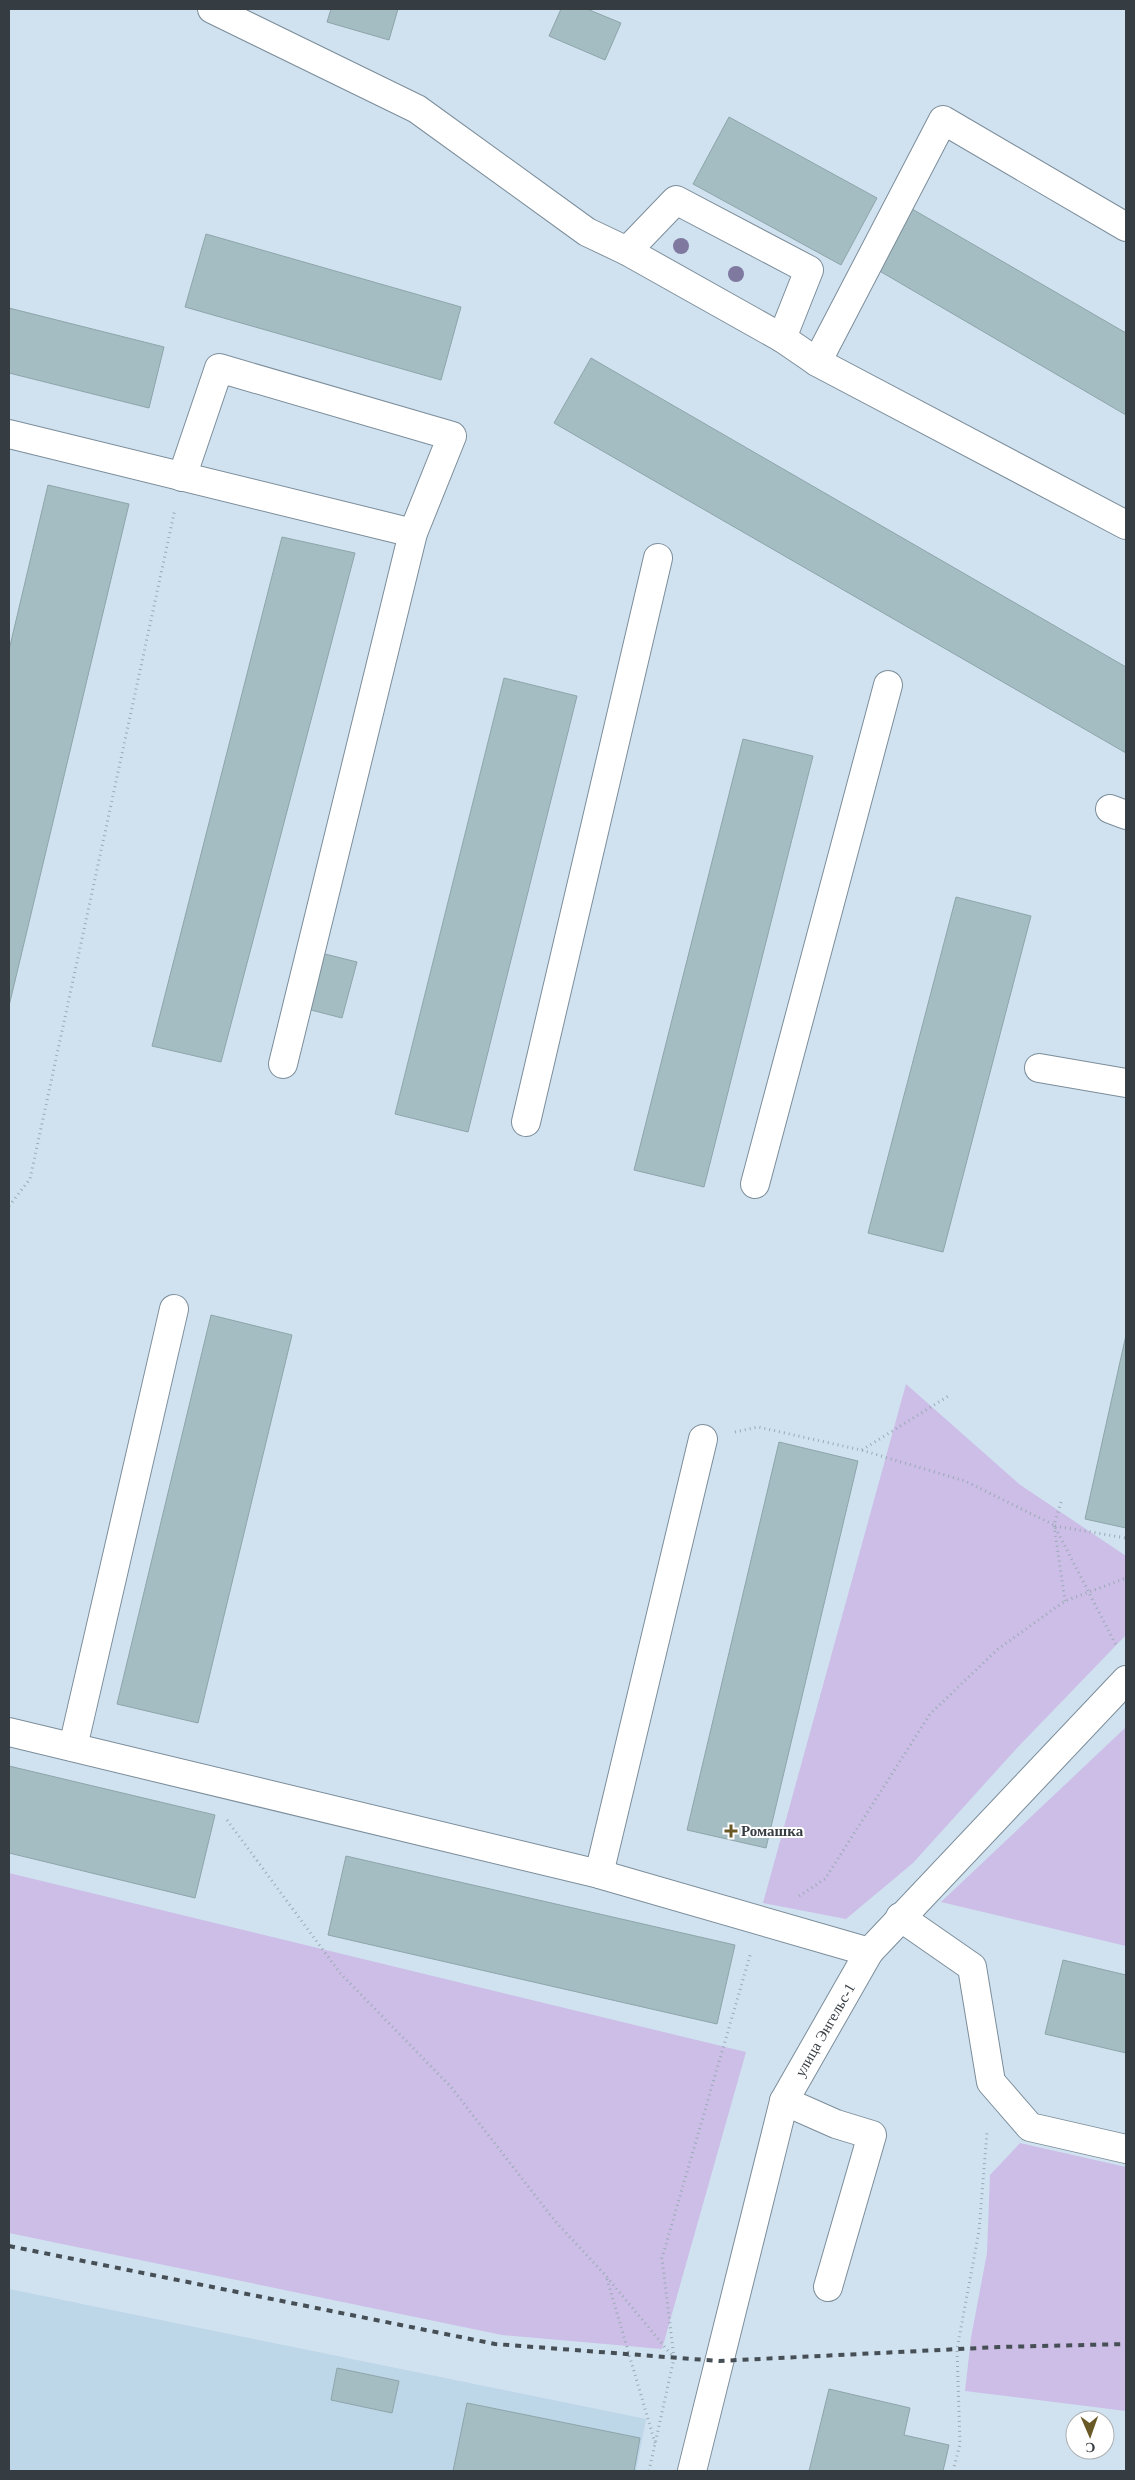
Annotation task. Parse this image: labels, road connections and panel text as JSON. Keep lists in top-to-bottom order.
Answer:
{
  "streets": {
    "street": ["улица Энгельс-1"]
  },
  "places": {
    "health": ["Ромашка"]
  },
  "north": "bottom"
}
